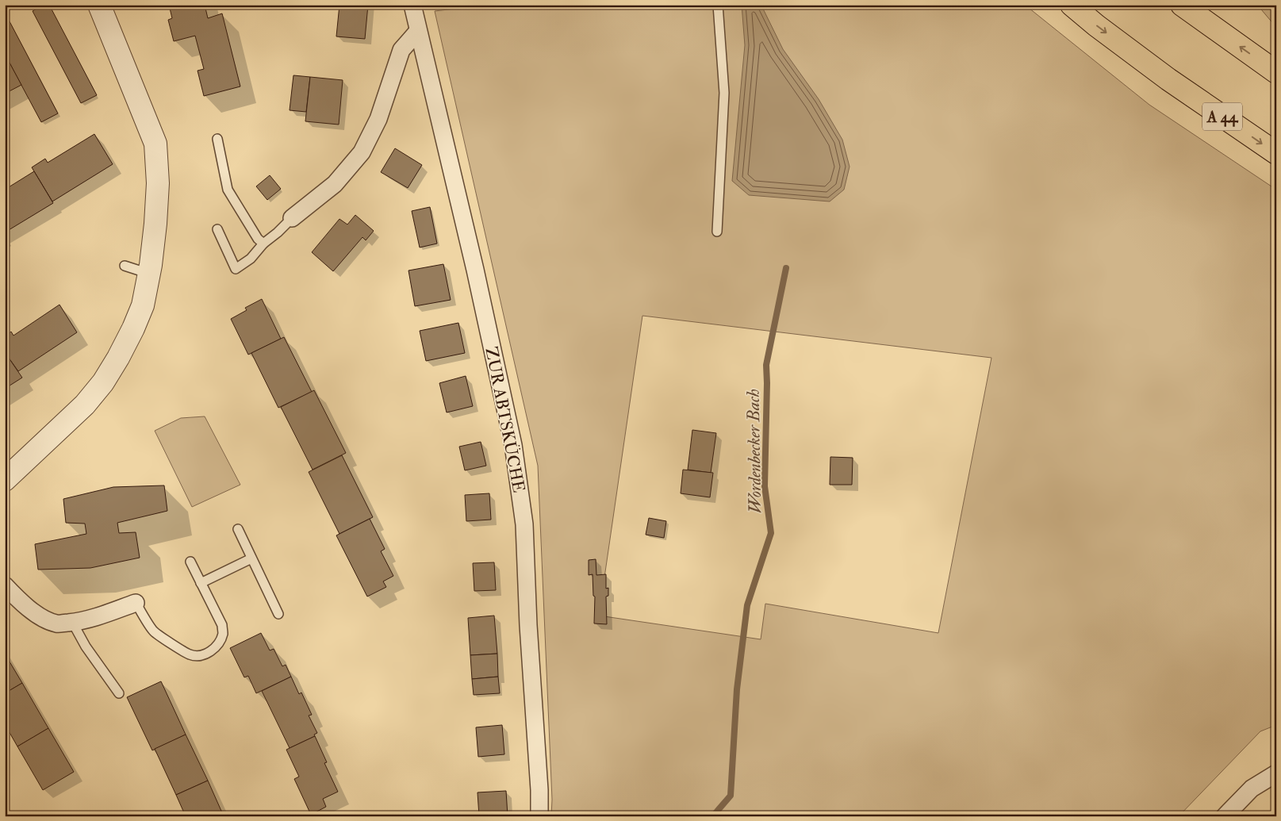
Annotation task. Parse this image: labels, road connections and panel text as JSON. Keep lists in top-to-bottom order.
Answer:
{
  "streets": {
    "highway": ["A 44"],
    "street": ["ZUR ABTSKÜCHE"]
  },
  "water": ["Wordenbecker Bach"]
}
